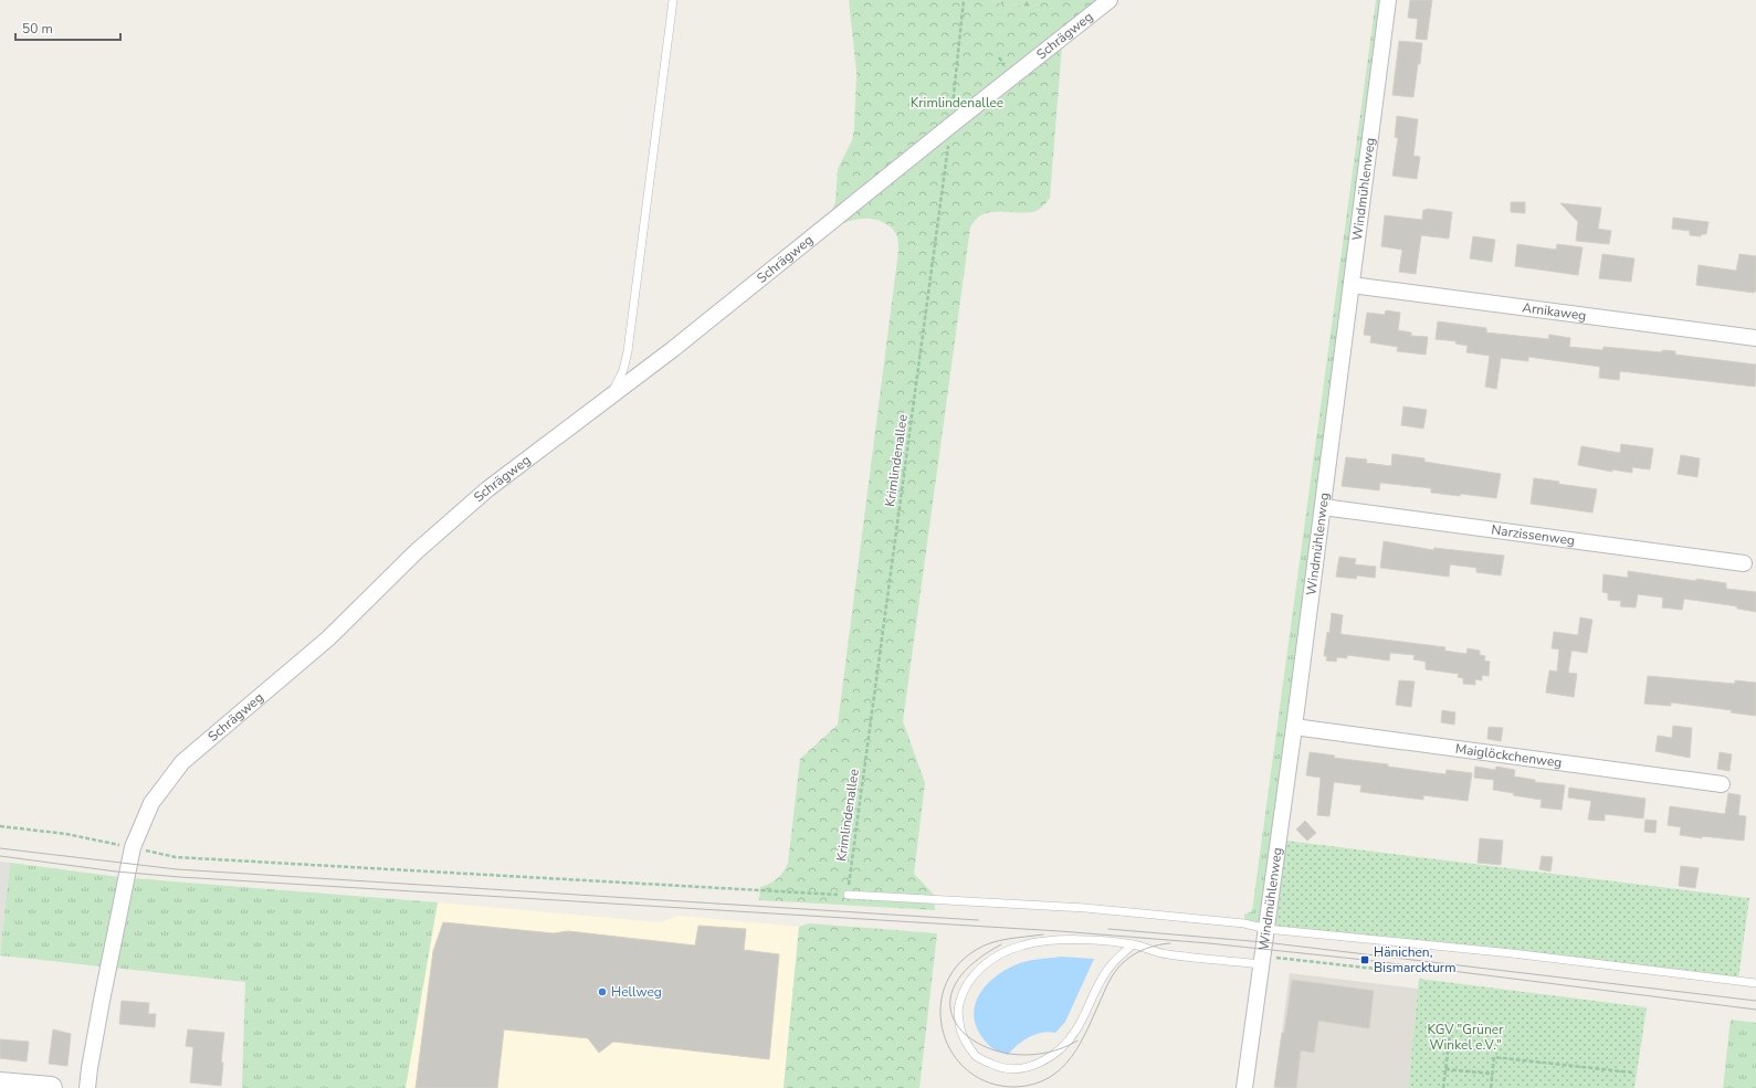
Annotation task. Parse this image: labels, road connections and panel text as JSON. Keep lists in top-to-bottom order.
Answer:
{
  "streets": {
    "street": [
      "Schrägweg",
      "Windmühlenweg",
      "Arnikaweg",
      "Narzissenweg",
      "Maiglöckchenweg"
    ],
    "path": ["Krimlindenallee"]
  },
  "crossings": [
    ["Schrägweg", "Krimlindenallee"],
    ["Windmühlenweg", "Arnikaweg"],
    ["Windmühlenweg", "Narzissenweg"],
    ["Windmühlenweg", "Maiglöckchenweg"]
  ],
  "parks": ["Krimlindenallee", "KGV \"Grüner Winkel e.V.\""],
  "places": {
    "transit": ["Hänichen, Bismarckturm"],
    "other": ["Hellweg"]
  },
  "scale_bar": "50 m"
}
